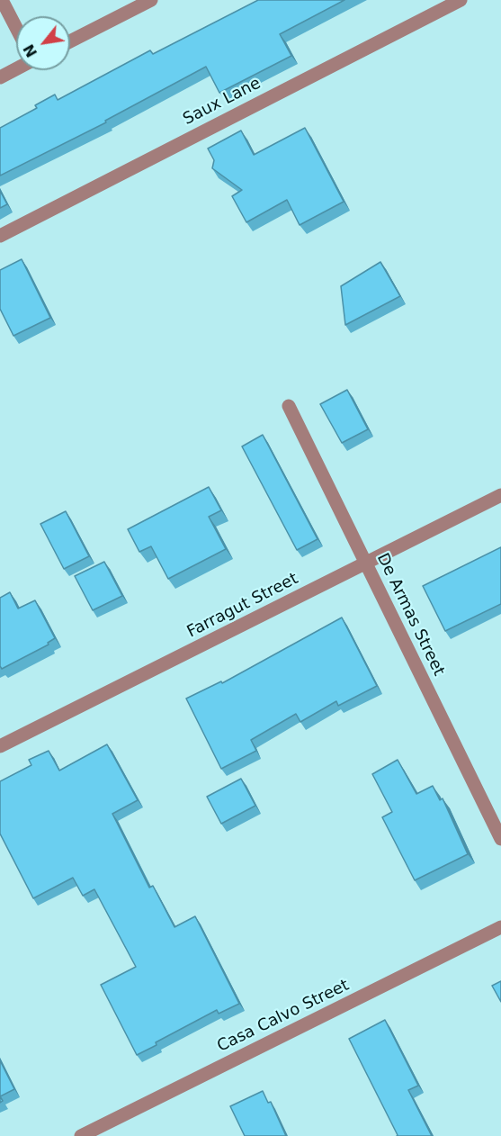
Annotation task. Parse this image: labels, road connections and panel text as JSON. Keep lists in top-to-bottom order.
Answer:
{
  "streets": {
    "street": [
      "Saux Lane",
      "Farragut Street",
      "De Armas Street",
      "Casa Calvo Street"
    ]
  },
  "crossings": [
    ["Farragut Street", "De Armas Street"]
  ],
  "north": "bottom left"
}
